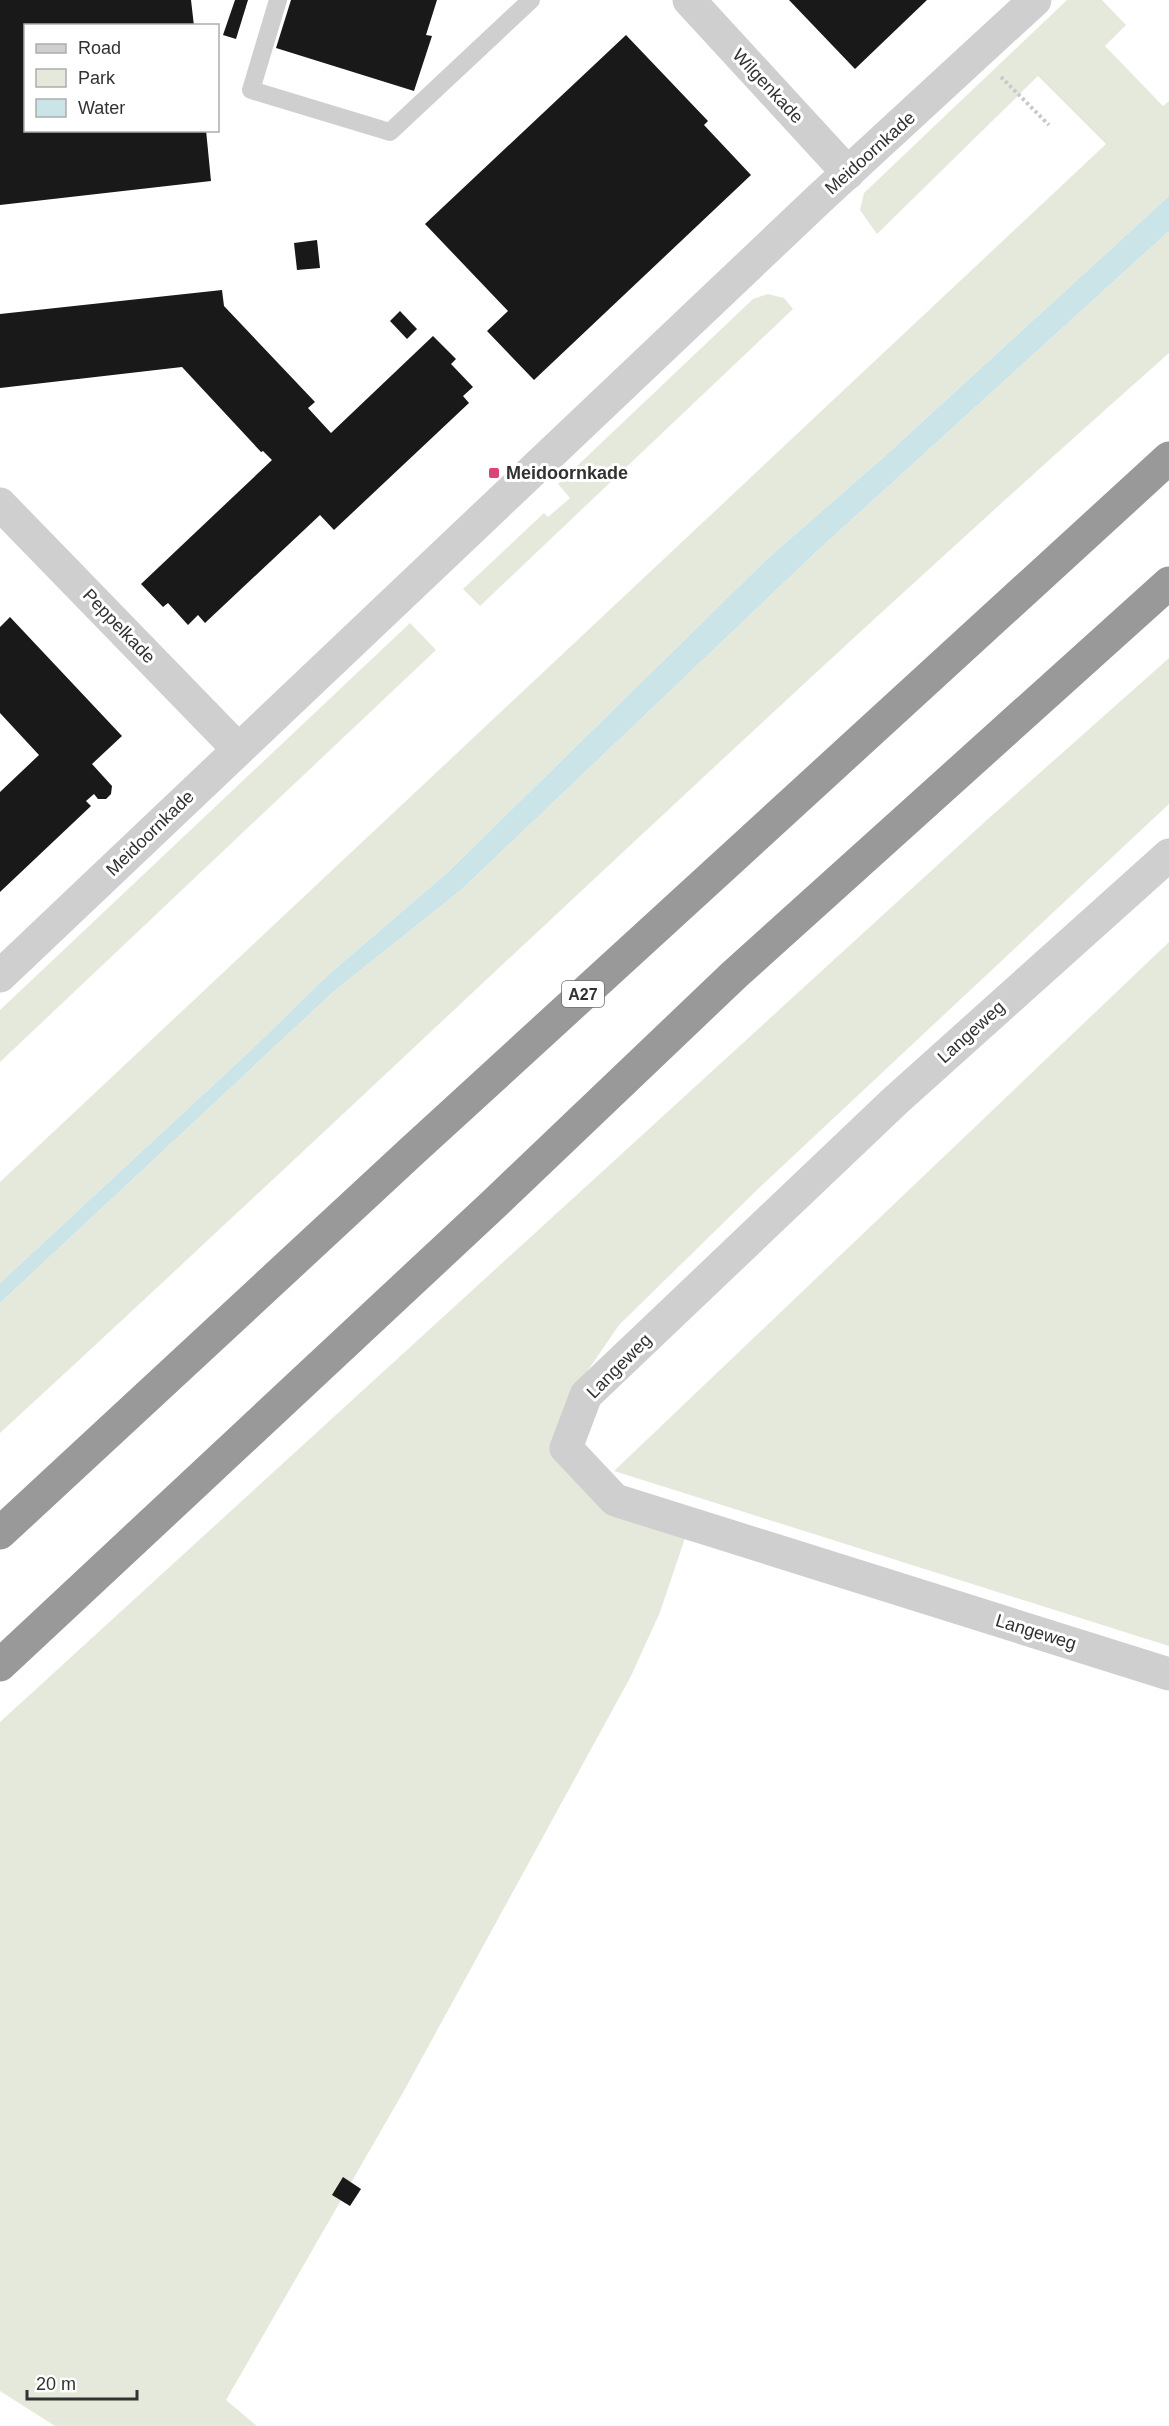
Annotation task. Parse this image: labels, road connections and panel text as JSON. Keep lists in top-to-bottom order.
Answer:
{
  "streets": {
    "highway": ["A27"],
    "street": [
      "Wilgenkade",
      "Meidoornkade",
      "Peppelkade",
      "Langeweg"
    ]
  },
  "crossings": [
    ["Wilgenkade", "Meidoornkade"],
    ["Meidoornkade", "Peppelkade"]
  ],
  "places": {
    "transit": ["Meidoornkade"]
  },
  "legend": ["Road", "Park", "Water"],
  "scale_bar": "20 m"
}
